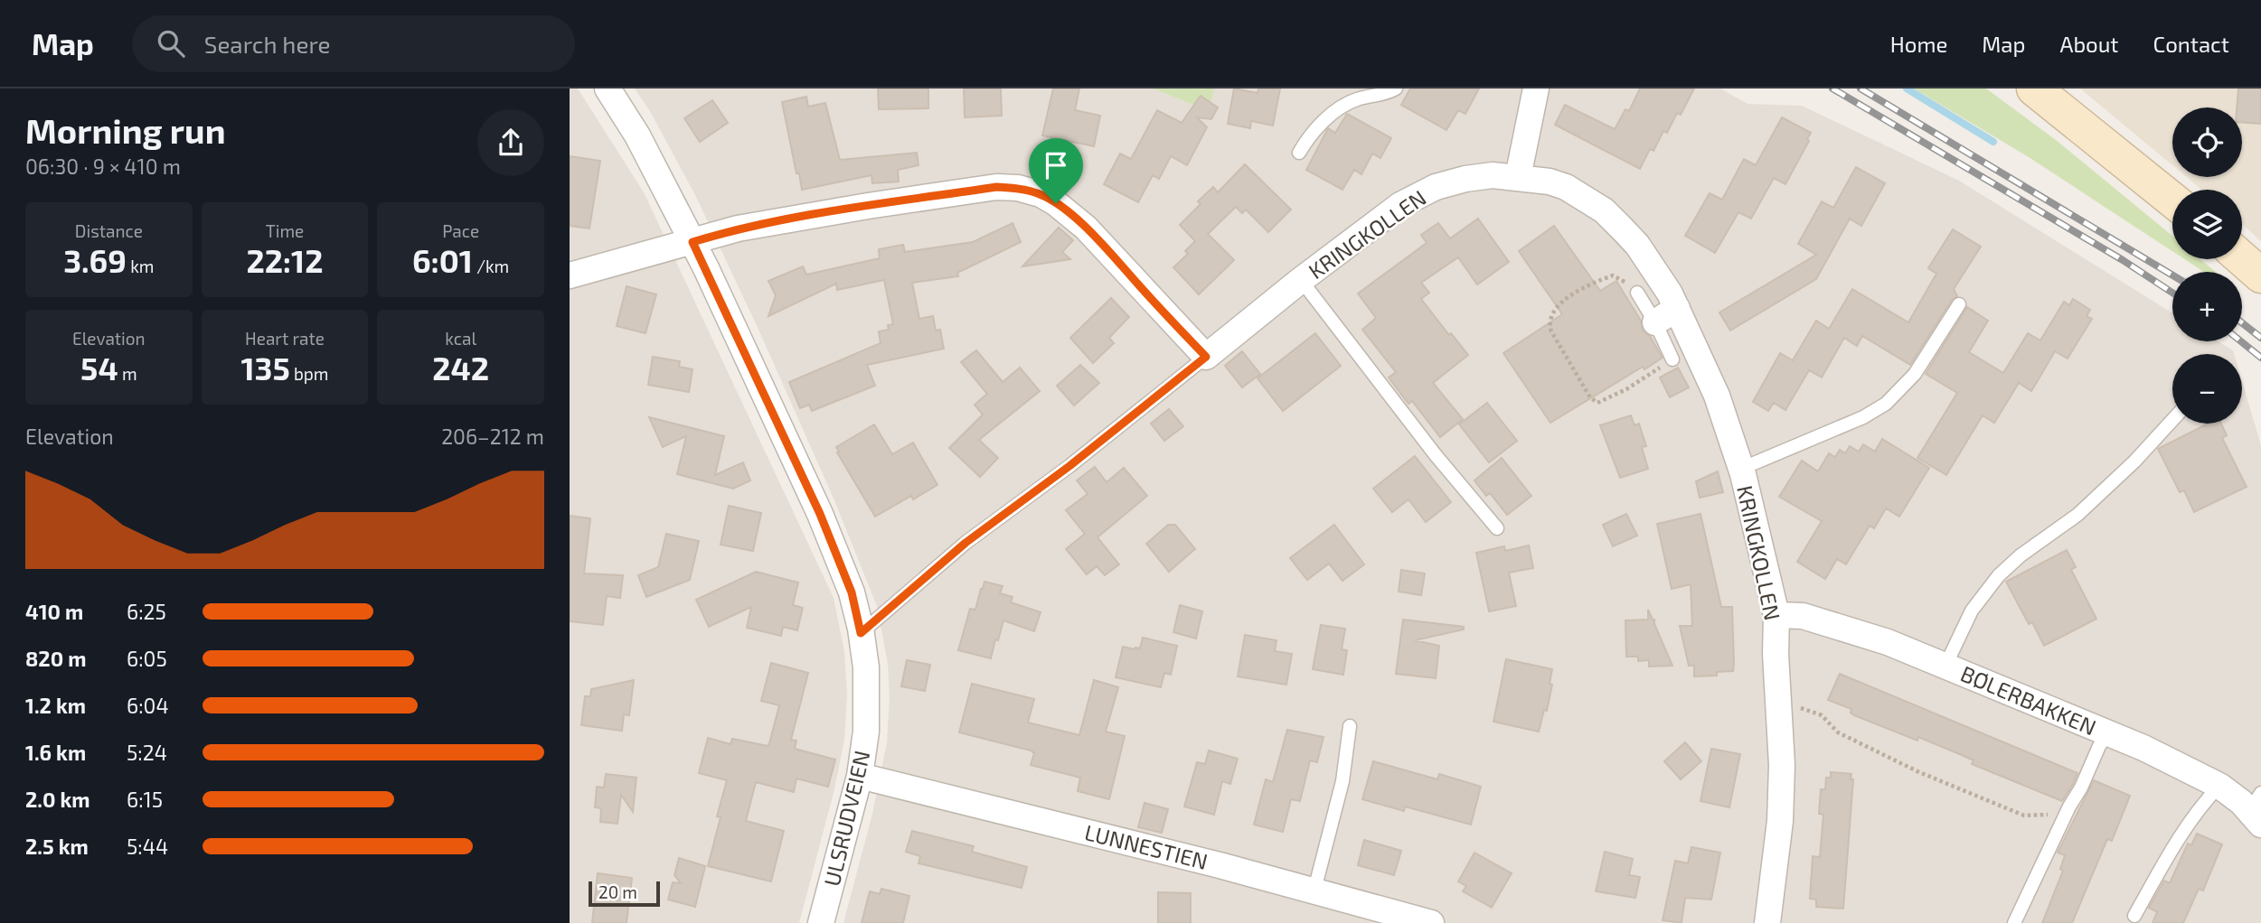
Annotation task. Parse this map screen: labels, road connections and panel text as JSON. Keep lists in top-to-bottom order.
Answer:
{
  "streets": {
    "street": [
      "KRINGKOLLEN",
      "BØLERBAKKEN",
      "ULSRUDVEIEN",
      "LUNNESTIEN"
    ]
  },
  "crossings": [
    ["KRINGKOLLEN", "BØLERBAKKEN"],
    ["KRINGKOLLEN", "ULSRUDVEIEN"],
    ["ULSRUDVEIEN", "LUNNESTIEN"]
  ],
  "scale_bar": "20 m",
  "page": {
    "header": "Map",
    "search": "Search here",
    "nav": [
      "Home",
      "Map",
      "About",
      "Contact"
    ],
    "heading": ["Morning run", "06:30 · 9 × 410 m"],
    "map_buttons": ["+", "−"],
    "stats": [
      ["Distance", "3.69 km"],
      ["Time", "22:12"],
      ["Pace", "6:01 /km"],
      ["Elevation", "54 m"],
      ["Heart rate", "135 bpm"],
      ["kcal", "242"]
    ],
    "chart": ["Elevation", "206–212 m"],
    "list": [
      {
        "name": "410 m",
        "note": "6:25"
      },
      {
        "name": "820 m",
        "note": "6:05"
      },
      {
        "name": "1.2 km",
        "note": "6:04"
      },
      {
        "name": "1.6 km",
        "note": "5:24"
      },
      {
        "name": "2.0 km",
        "note": "6:15"
      },
      {
        "name": "2.5 km",
        "note": "5:44"
      }
    ],
    "scale": "20 m"
  }
}
